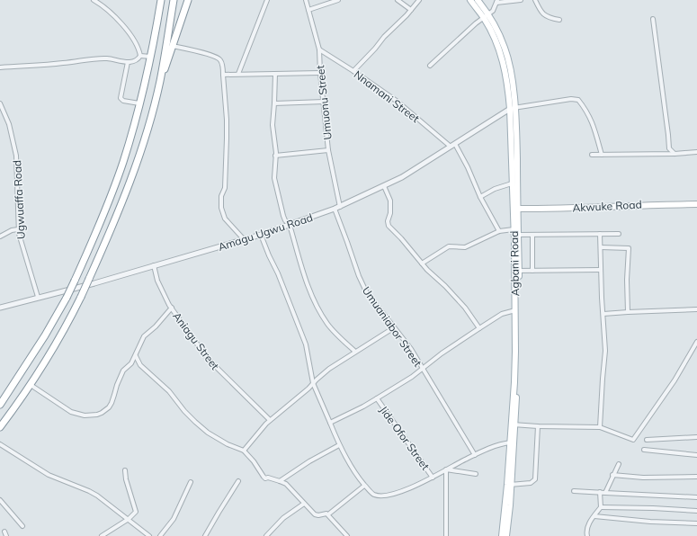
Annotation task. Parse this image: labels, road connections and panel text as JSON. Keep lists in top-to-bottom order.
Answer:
{
  "streets": {
    "main road": ["Akwuke Road", "Agbani Road"],
    "street": [
      "Nnamani Street",
      "Umuonu Street",
      "Ugwuaffa Road",
      "Amagu Ugwu Road",
      "Umuaniabor Street",
      "Aniagu Street",
      "Jide Ofor Street"
    ]
  },
  "crossings": [
    ["Nnamani Street", "Umuonu Street"],
    ["Nnamani Street", "Amagu Ugwu Road"],
    ["Umuonu Street", "Amagu Ugwu Road"],
    ["Ugwuaffa Road", "Amagu Ugwu Road"],
    ["Akwuke Road", "Agbani Road"],
    ["Amagu Ugwu Road", "Agbani Road"],
    ["Amagu Ugwu Road", "Umuaniabor Street"],
    ["Amagu Ugwu Road", "Aniagu Street"],
    ["Agbani Road", "Jide Ofor Street"],
    ["Umuaniabor Street", "Jide Ofor Street"]
  ]
}
